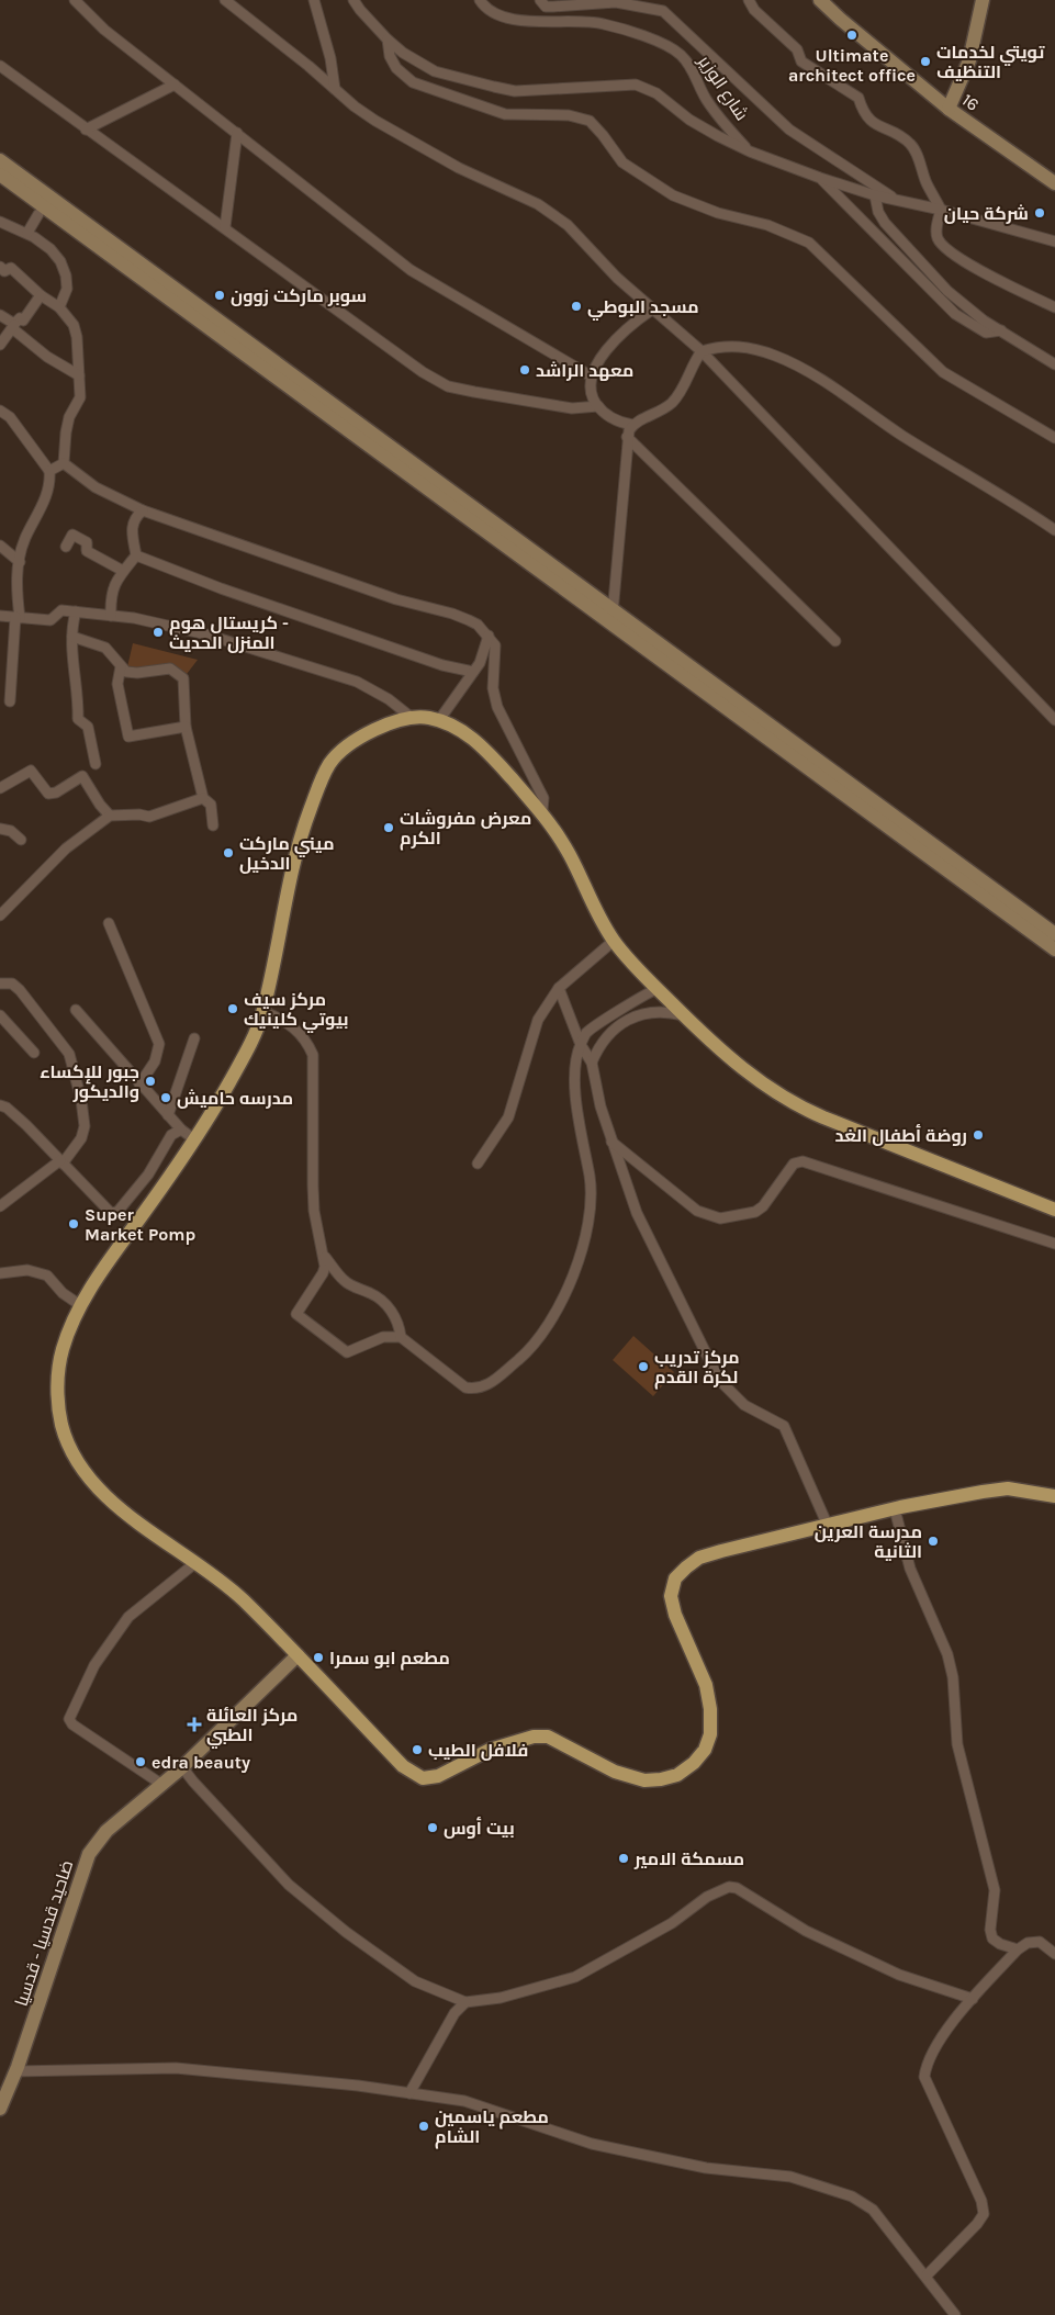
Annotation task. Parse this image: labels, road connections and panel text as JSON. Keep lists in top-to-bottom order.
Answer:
{
  "streets": {
    "street": ["شارع الوزير", "16", "ضاحيد قدسيا - قدسيا"]
  },
  "places": {
    "other": [
      "Ultimate architect office",
      "تويتي لخدمات التنظيف",
      "شركة حيان",
      "سوبر ماركت زوون",
      "مسجد البوطي",
      "معهد الراشد",
      "كريستال هوم - المنزل الحديث",
      "معرض مفروشات الكرم",
      "ميني ماركت الدخيل",
      "مركز سيف بيوتي كلينيك",
      "جبور للإكساء والديكور",
      "مدرسه حاميش",
      "روضة أطفال الغد",
      "Super Market Pomp",
      "مركز تدريب لكرة القدم",
      "مدرسة العرين الثانية",
      "مطعم ابو سمرا",
      "فلافل الطيب",
      "edra beauty",
      "بيت أوس",
      "مسمكة الامير",
      "مطعم ياسمين الشام"
    ],
    "health": ["مركز العائلة الطبي"]
  }
}
